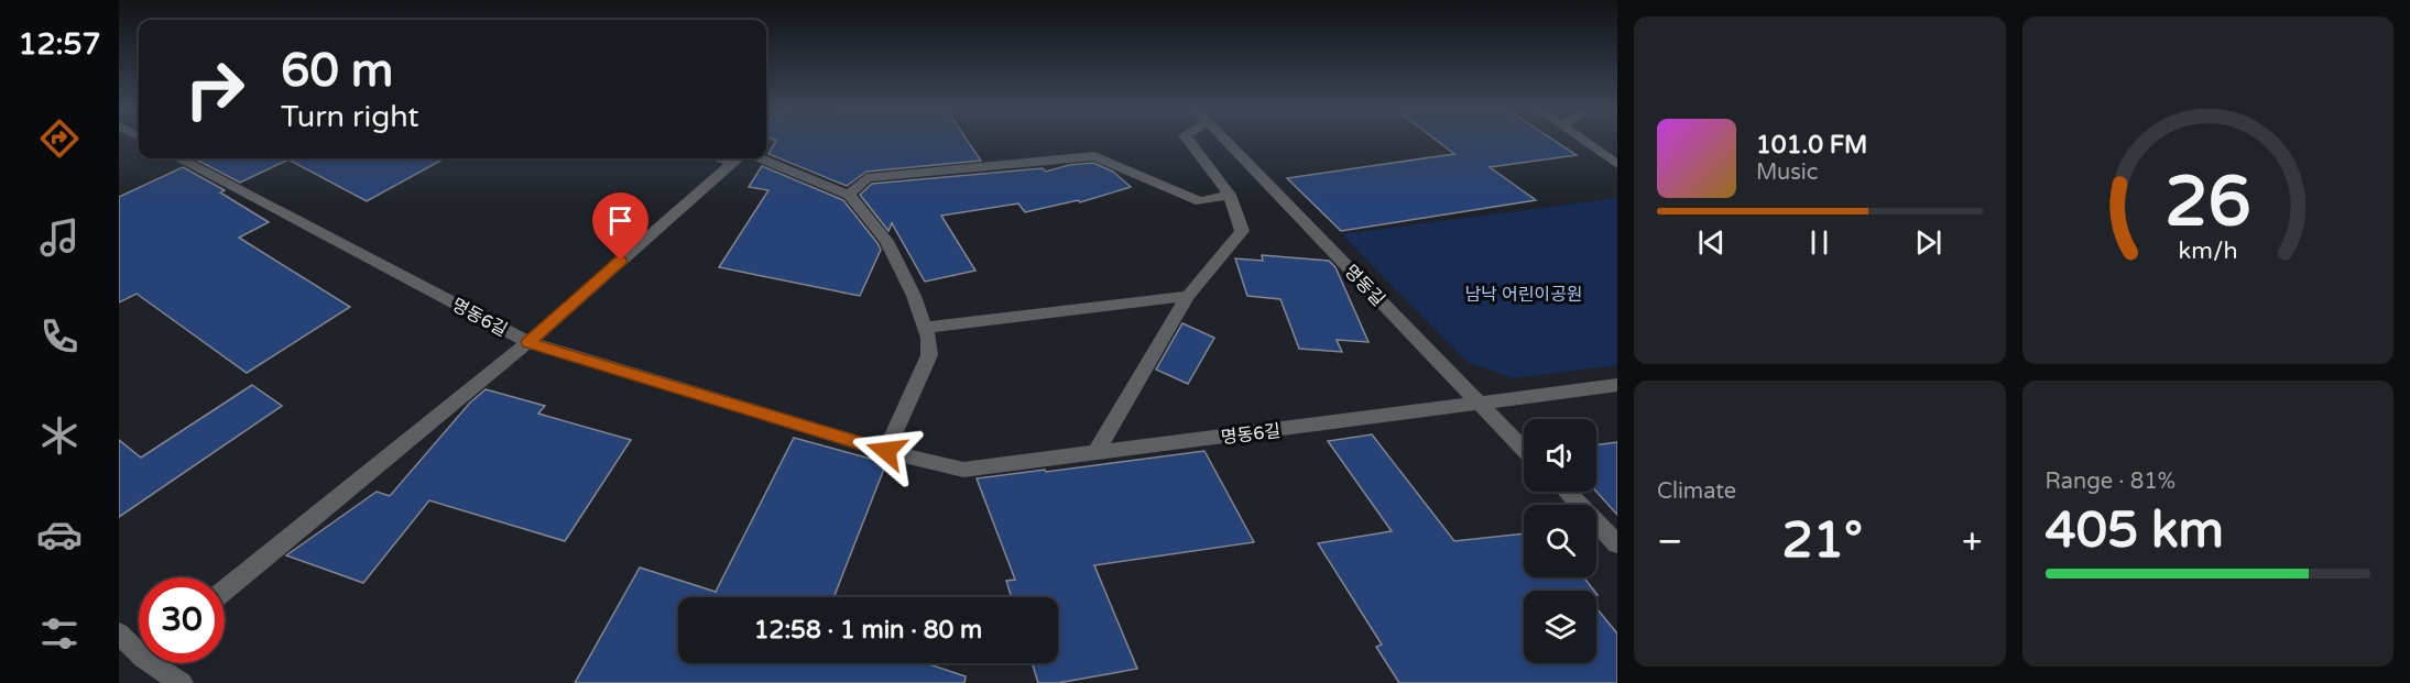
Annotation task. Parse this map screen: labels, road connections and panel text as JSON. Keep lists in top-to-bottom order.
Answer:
{
  "streets": {
    "street": ["명동길", "명동6길"]
  },
  "crossings": [
    ["명동길", "명동6길"]
  ],
  "parks": ["남낙 어린이공원"],
  "page": {
    "tabs": "12:57",
    "turn": ["60 m", "Turn right"],
    "song": ["101.0 FM", "Music"],
    "tile": [
      "Climate",
      ["Range · 81%", "405 km"]
    ],
    "heat": ["−", "21°", "+"],
    "limit": "30",
    "trip": "12:58 · 1 min · 80 m",
    "gauge": ["26", "km/h"]
  }
}
